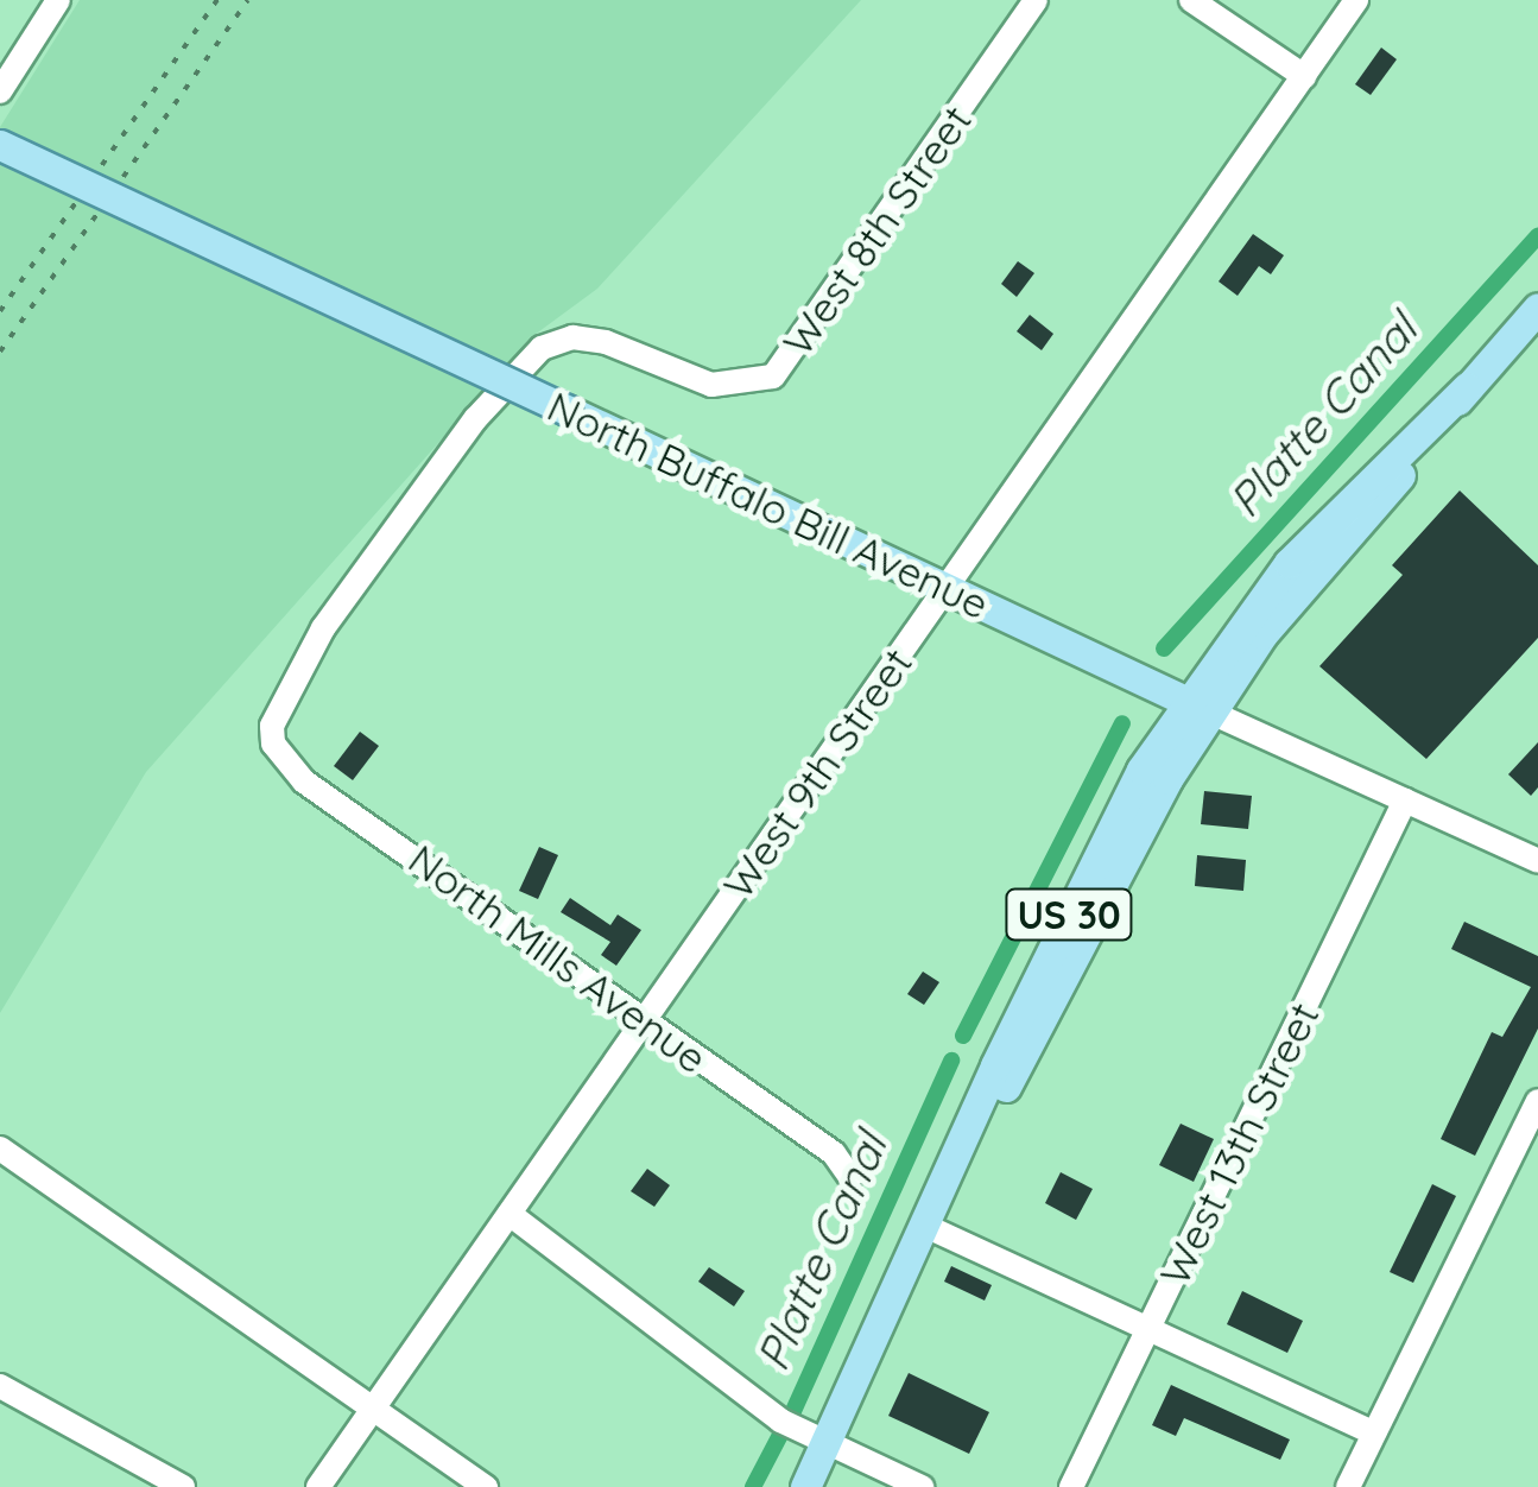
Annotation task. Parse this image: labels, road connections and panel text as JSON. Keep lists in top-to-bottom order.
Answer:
{
  "streets": {
    "main road": ["North Buffalo Bill Avenue", "US 30"],
    "street": [
      "West 8th Street",
      "West 9th Street",
      "North Mills Avenue",
      "West 13th Street"
    ]
  },
  "crossings": [
    ["West 8th Street", "North Mills Avenue"],
    ["North Buffalo Bill Avenue", "West 9th Street"],
    ["North Buffalo Bill Avenue", "US 30"],
    ["North Buffalo Bill Avenue", "West 13th Street"],
    ["West 9th Street", "North Mills Avenue"]
  ],
  "water": ["Platte Canal"]
}
